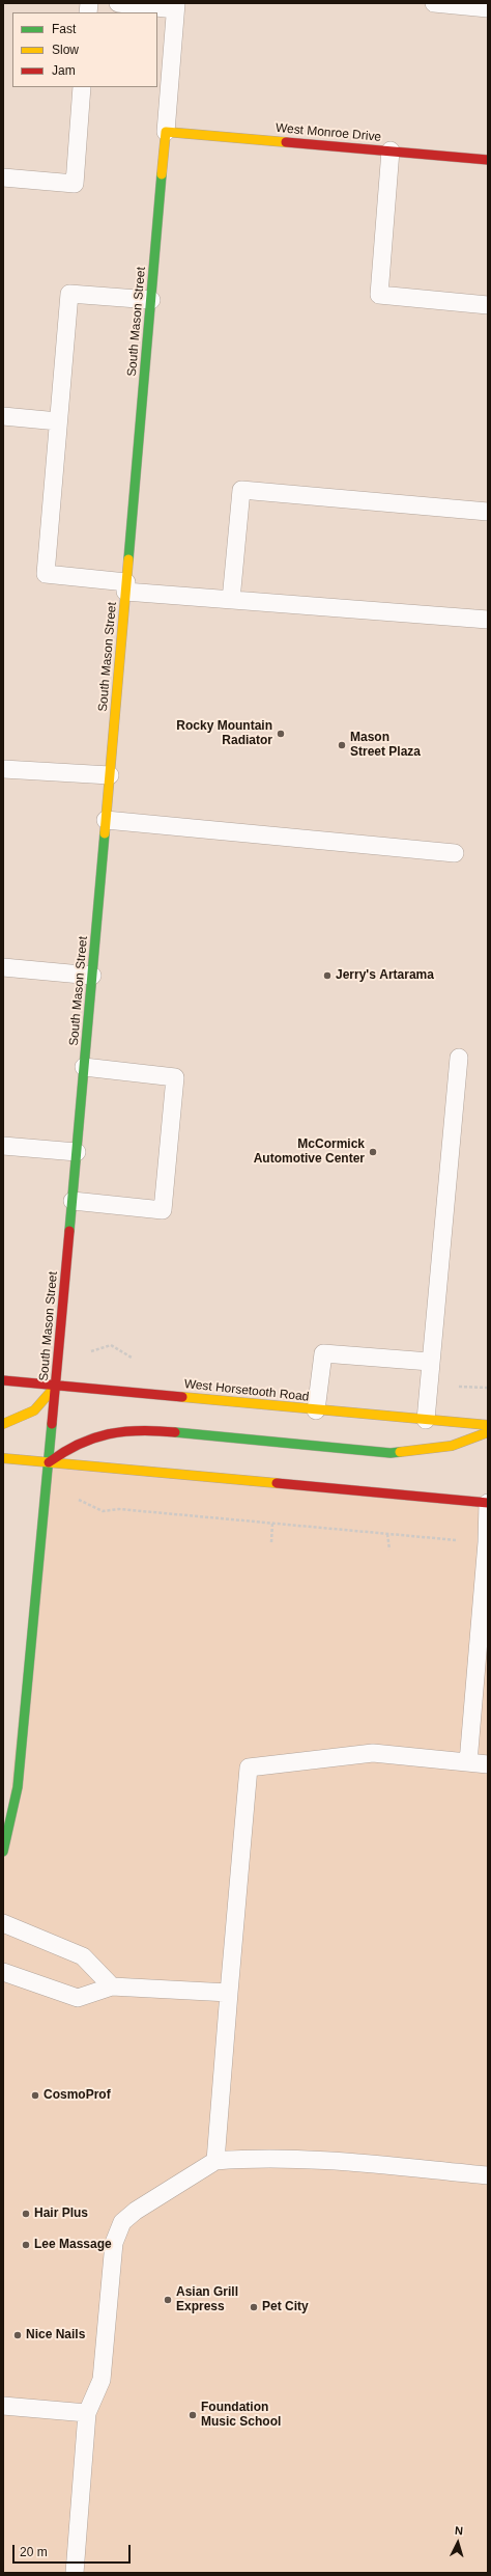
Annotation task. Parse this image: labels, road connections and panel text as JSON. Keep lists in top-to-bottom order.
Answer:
{
  "streets": {
    "street": ["West Monroe Drive", "South Mason Street", "West Horsetooth Road"]
  },
  "crossings": [
    ["West Monroe Drive", "South Mason Street"],
    ["South Mason Street", "West Horsetooth Road"]
  ],
  "places": [
    "Rocky Mountain Radiator",
    "Mason Street Plaza",
    "Jerry's Artarama",
    "McCormick Automotive Center",
    "CosmoProf",
    "Hair Plus",
    "Lee Massage",
    "Asian Grill Express",
    "Pet City",
    "Nice Nails",
    "Foundation Music School"
  ],
  "legend": ["Fast", "Slow", "Jam"],
  "scale_bar": "20 m",
  "north": "top"
}
